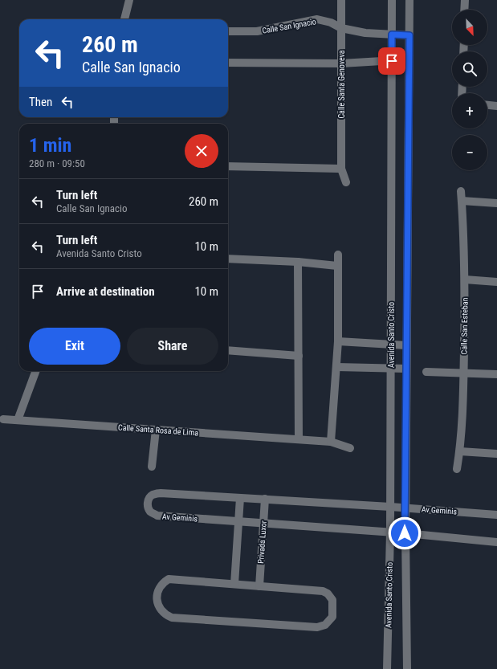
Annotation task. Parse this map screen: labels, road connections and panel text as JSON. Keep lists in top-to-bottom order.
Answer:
{
  "streets": {
    "street": [
      "Calle San Ignacio",
      "Calle Santa Genoveva",
      "Calle San Esteban",
      "Avenida Santo Cristo",
      "Calle Santa Rosa de Lima",
      "Av Geminis",
      "Privada Luxor"
    ]
  },
  "crossings": [
    ["Calle San Ignacio", "Calle Santa Genoveva"],
    ["Calle San Ignacio", "Avenida Santo Cristo"],
    ["Avenida Santo Cristo", "Av Geminis"],
    ["Av Geminis", "Privada Luxor"]
  ],
  "north": "bottom right",
  "page": {
    "map_buttons": ["+", "−"],
    "turn": ["260 m", "Calle San Ignacio"],
    "then": "Then",
    "heading": ["1 min", "280 m · 09:50"],
    "list": [
      {
        "name": "Turn left",
        "note": "Calle San Ignacio",
        "value": "260 m"
      },
      {
        "name": "Turn left",
        "note": "Avenida Santo Cristo",
        "value": "10 m"
      },
      {
        "name": "Arrive at destination",
        "value": "10 m"
      }
    ],
    "buttons": ["Exit", "Share"]
  }
}
